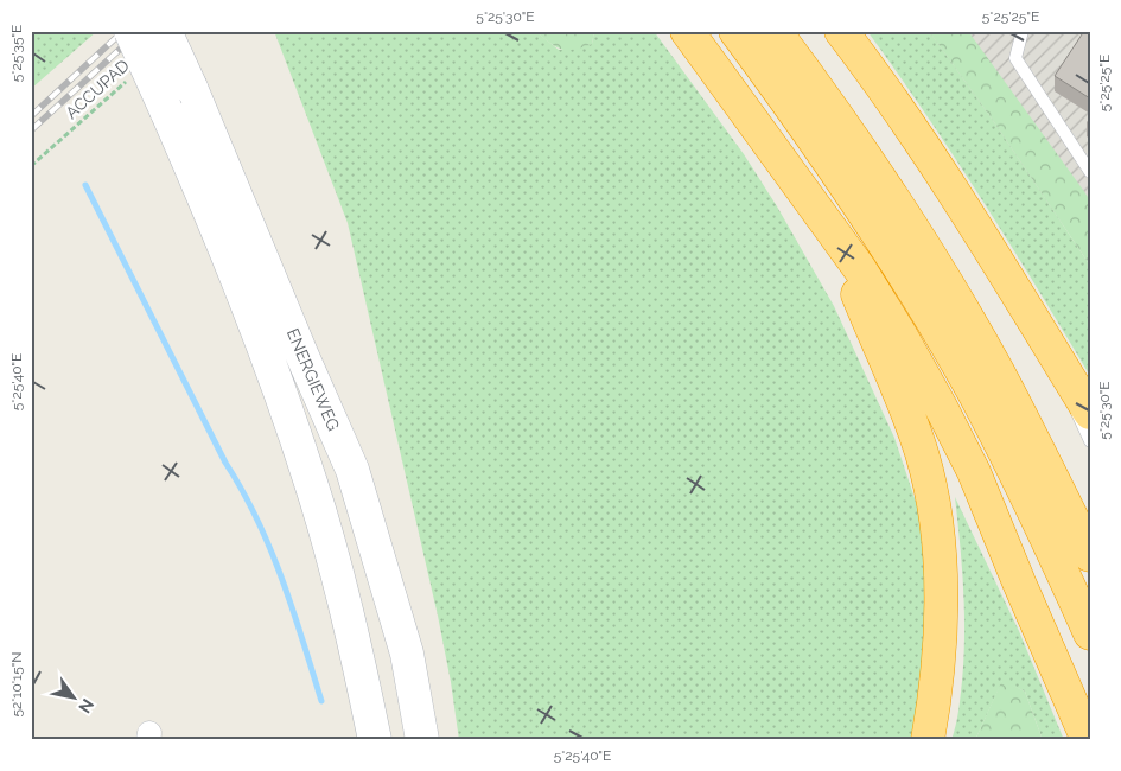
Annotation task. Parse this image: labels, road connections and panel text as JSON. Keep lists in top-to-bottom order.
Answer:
{
  "streets": {
    "main road": ["ENERGIEWEG"],
    "path": ["ACCUPAD"]
  },
  "north": "bottom right",
  "coordinates": [
    "5°25'30\"E",
    "5°25'25\"E",
    "5°25'35\"E",
    "5°25'40\"E",
    "52°10'15\"N"
  ]
}
